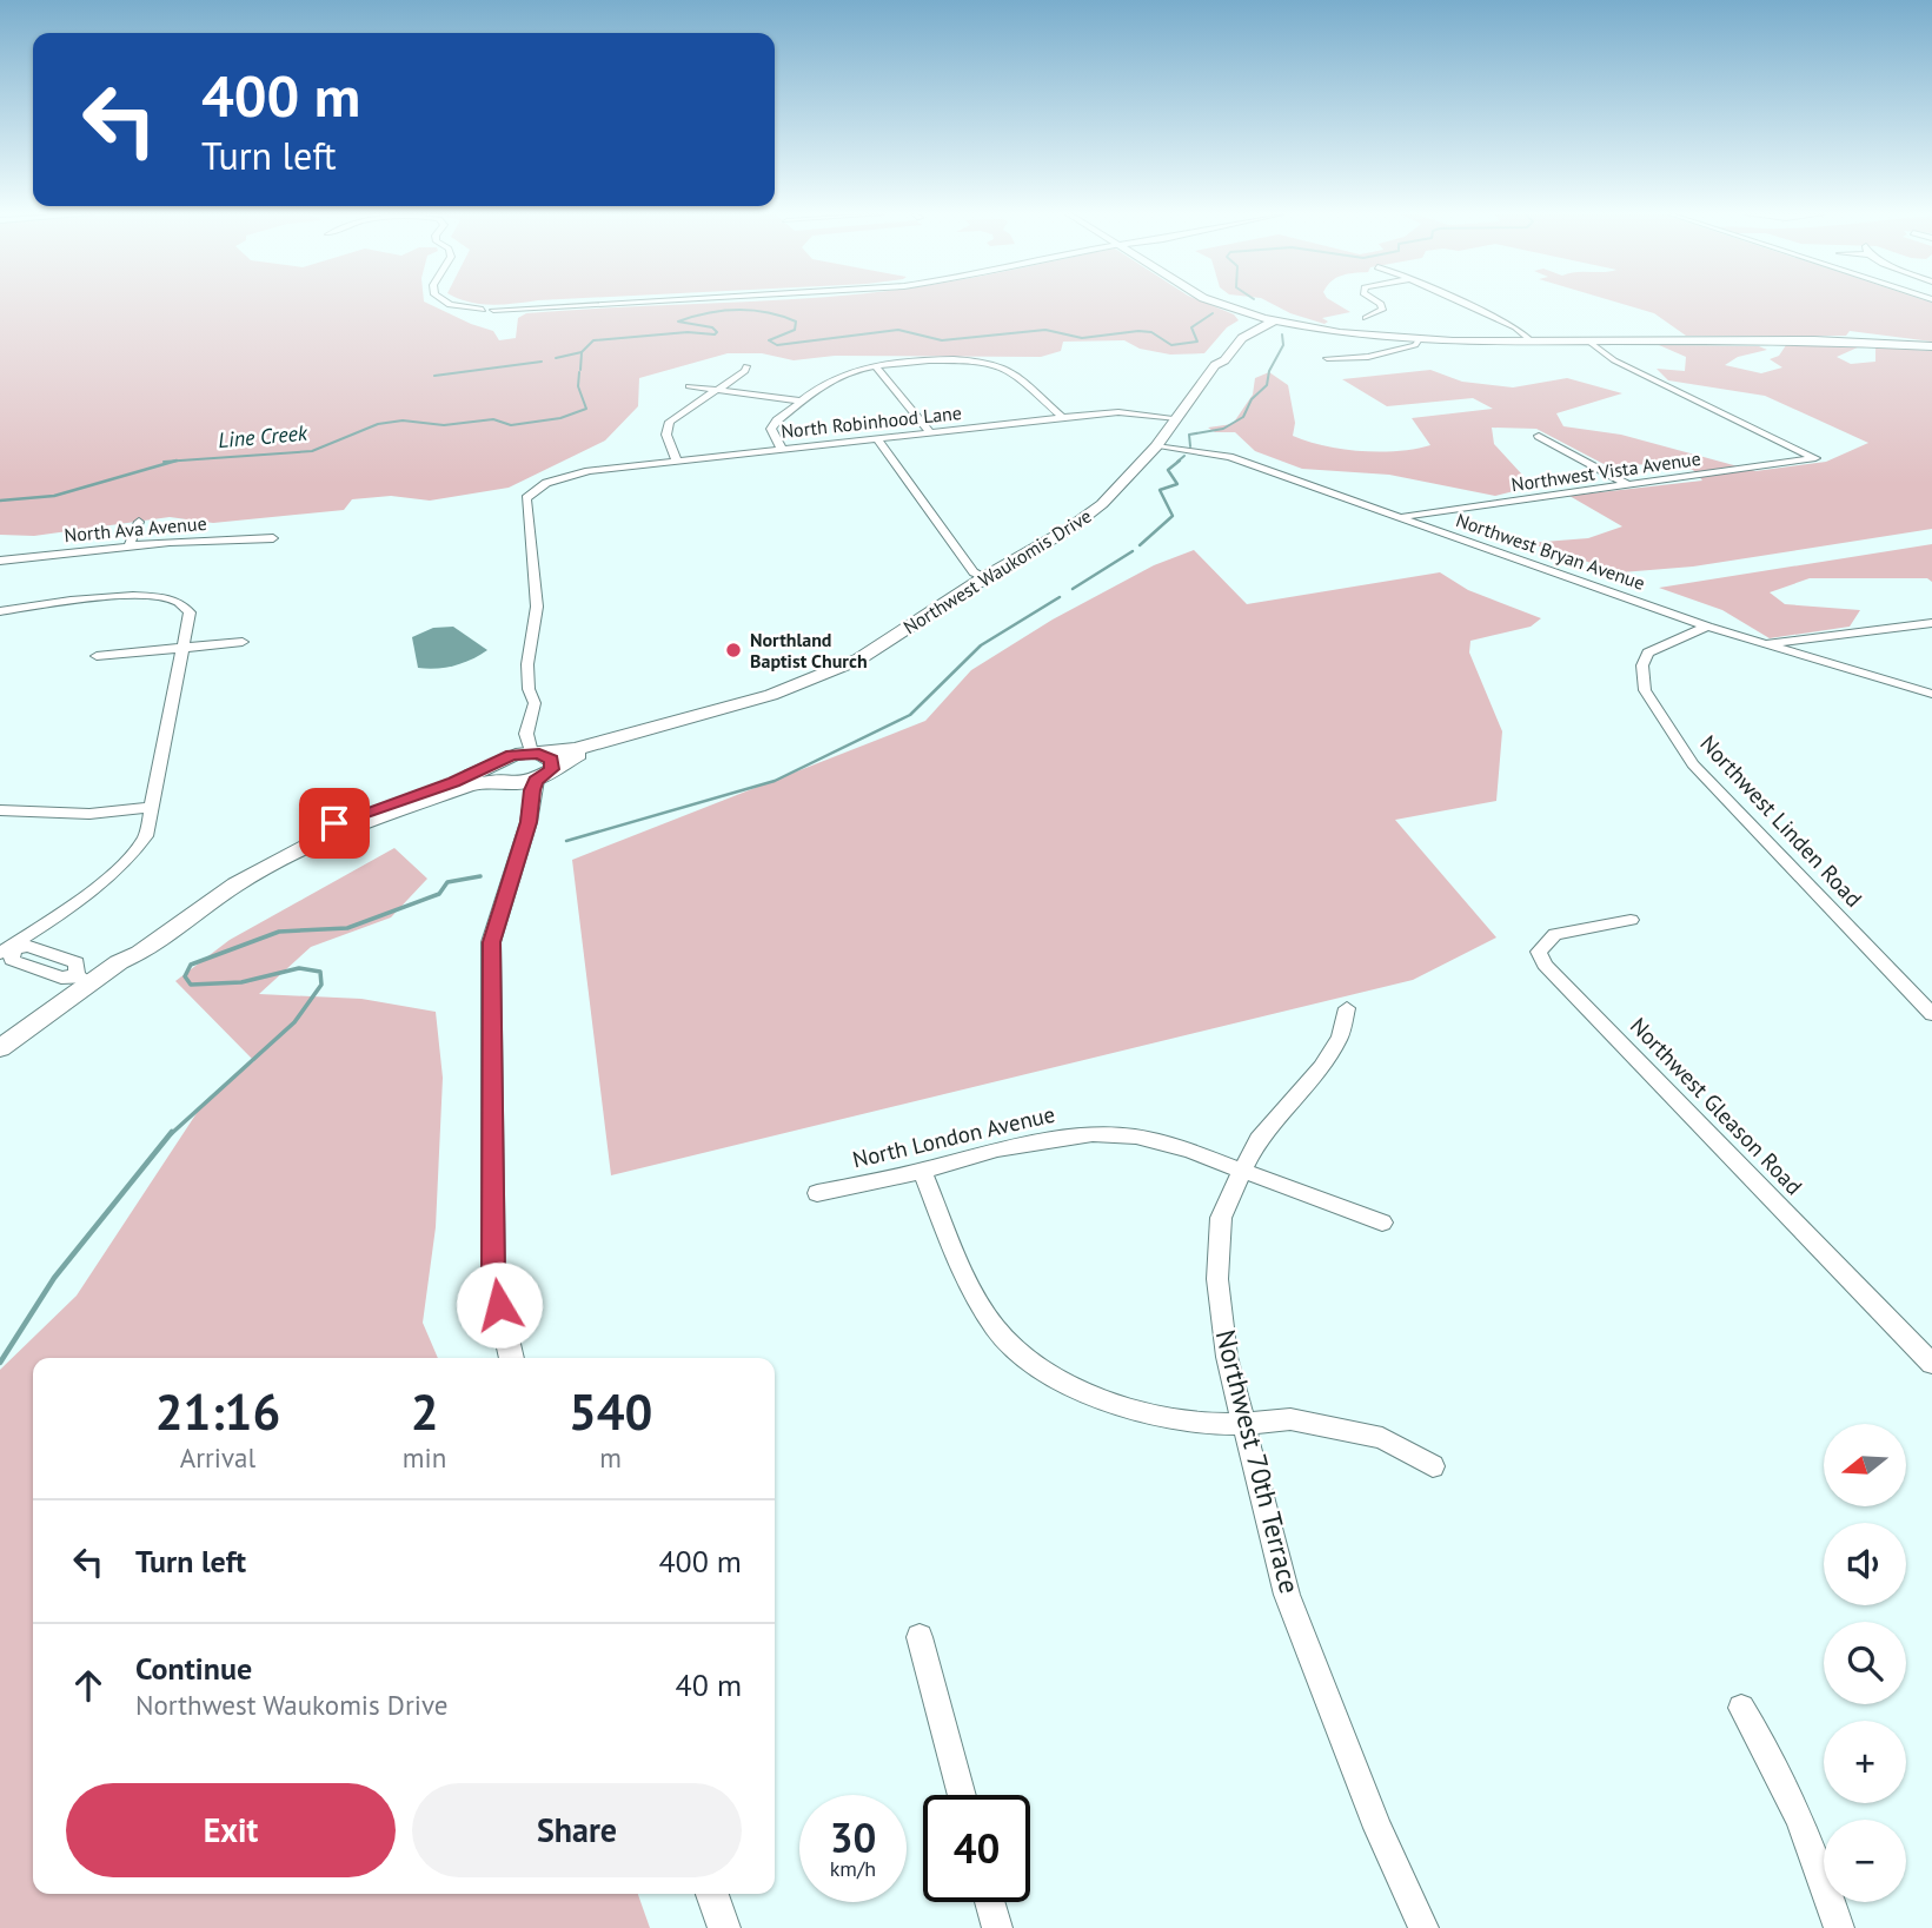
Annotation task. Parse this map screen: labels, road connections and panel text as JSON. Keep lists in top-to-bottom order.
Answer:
{
  "streets": {
    "main road": ["Northwest Waukomis Drive"],
    "street": [
      "North Robinhood Lane",
      "Northwest Vista Avenue",
      "North Ava Avenue",
      "Northwest Bryan Avenue",
      "Northwest Linden Road",
      "Northwest Gleason Road",
      "North London Avenue",
      "Northwest 70th Terrace"
    ]
  },
  "crossings": [
    ["North Robinhood Lane", "Northwest Waukomis Drive"],
    ["Northwest Vista Avenue", "Northwest Bryan Avenue"],
    ["Northwest Bryan Avenue", "Northwest Waukomis Drive"],
    ["Northwest Bryan Avenue", "Northwest Linden Road"],
    ["North London Avenue", "Northwest 70th Terrace"]
  ],
  "water": ["Line Creek"],
  "places": ["Northland Baptist Church"],
  "north": "left",
  "page": {
    "turn": ["400 m", "Turn left"],
    "eta": [
      "21:16",
      "Arrival",
      "2",
      "min",
      "540",
      "m"
    ],
    "map_buttons": ["+", "−"],
    "list": [
      {
        "name": "Turn left",
        "value": "400 m"
      },
      {
        "name": "Continue",
        "note": "Northwest Waukomis Drive",
        "value": "40 m"
      }
    ],
    "buttons": ["Exit", "Share"],
    "speed": "30 km/h",
    "limit": "40"
  }
}
